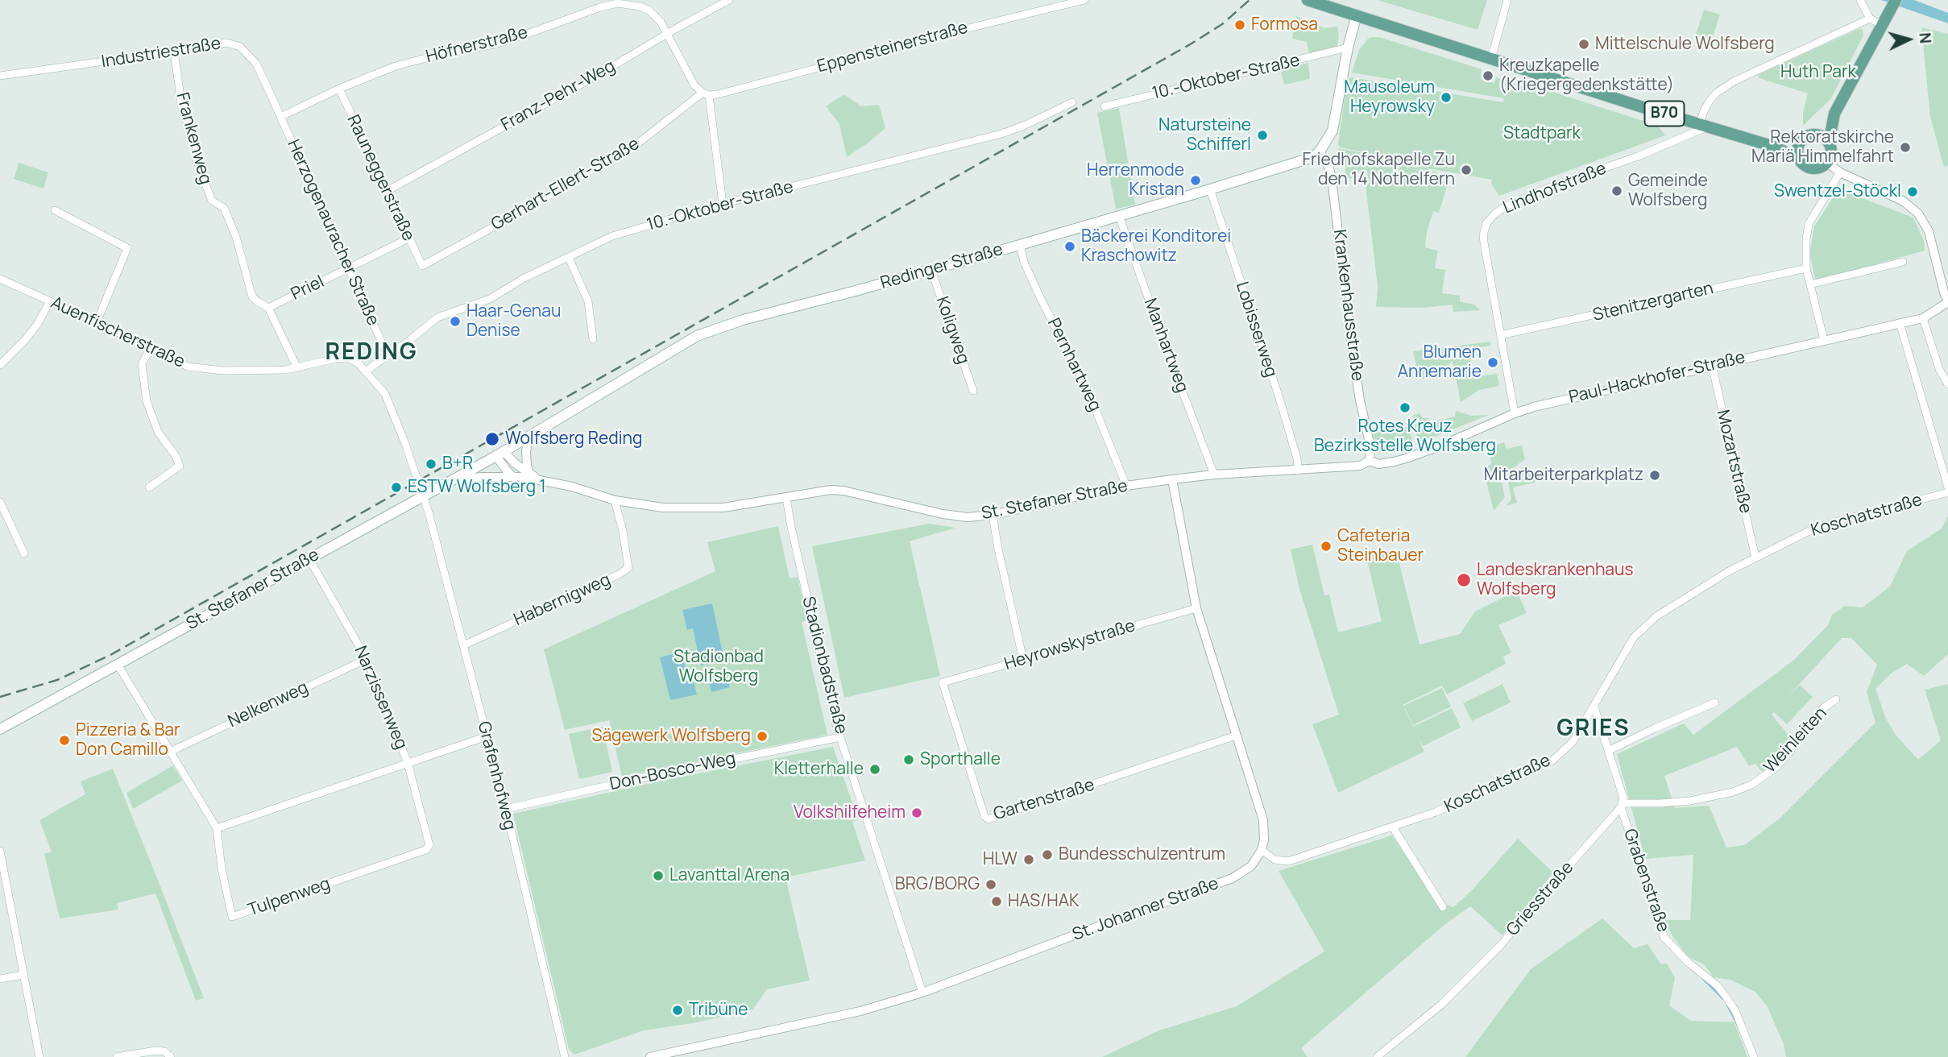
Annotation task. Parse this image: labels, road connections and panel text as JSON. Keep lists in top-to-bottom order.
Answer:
{
  "streets": {
    "main road": ["B70", "Redinger Straße", "St. Stefaner Straße"],
    "street": [
      "Höfnerstraße",
      "Eppensteinerstraße",
      "Industriestraße",
      "10.-Oktober-Straße",
      "Franz-Pehr-Weg",
      "Frankenweg",
      "Rauneggerstraße",
      "Gerhart-Ellert-Straße",
      "Lindhofstraße",
      "Herzogenauracher Straße",
      "Priel",
      "Stenitzergarten",
      "Krankenhausstraße",
      "Lobisserweg",
      "Koligweg",
      "Auenfischerstraße",
      "Manhartweg",
      "Pernhartweg",
      "Paul-Hackhofer-Straße",
      "Mozartstraße",
      "Koschatstraße",
      "Habernigweg",
      "Heyrowskystraße",
      "Stadionbadstraße",
      "Narzissenweg",
      "Nelkenweg",
      "Weinleiten",
      "Don-Bosco-Weg",
      "Grafenhofweg",
      "Gartenstraße",
      "Grabenstraße",
      "Tulpenweg",
      "Griesstraße",
      "St. Johanner Straße"
    ]
  },
  "crossings": [
    ["Höfnerstraße", "Eppensteinerstraße"],
    ["Höfnerstraße", "Industriestraße"],
    ["Höfnerstraße", "Franz-Pehr-Weg"],
    ["Höfnerstraße", "Rauneggerstraße"],
    ["Höfnerstraße", "Gerhart-Ellert-Straße"],
    ["Höfnerstraße", "Herzogenauracher Straße"],
    ["Eppensteinerstraße", "Gerhart-Ellert-Straße"],
    ["Industriestraße", "Frankenweg"],
    ["Industriestraße", "Herzogenauracher Straße"],
    ["10.-Oktober-Straße", "Herzogenauracher Straße"],
    ["Franz-Pehr-Weg", "Rauneggerstraße"],
    ["B70", "Lindhofstraße"],
    ["Frankenweg", "Priel"],
    ["Frankenweg", "Auenfischerstraße"],
    ["Rauneggerstraße", "Gerhart-Ellert-Straße"],
    ["Rauneggerstraße", "Priel"],
    ["Lindhofstraße", "Stenitzergarten"],
    ["Lindhofstraße", "Paul-Hackhofer-Straße"],
    ["Herzogenauracher Straße", "Priel"],
    ["Redinger Straße", "Krankenhausstraße"],
    ["Redinger Straße", "Lobisserweg"],
    ["Redinger Straße", "Koligweg"],
    ["Redinger Straße", "Manhartweg"],
    ["Redinger Straße", "Pernhartweg"],
    ["Redinger Straße", "St. Stefaner Straße"],
    ["Krankenhausstraße", "Paul-Hackhofer-Straße"],
    ["Krankenhausstraße", "St. Stefaner Straße"],
    ["Lobisserweg", "St. Stefaner Straße"],
    ["Auenfischerstraße", "St. Stefaner Straße"],
    ["Auenfischerstraße", "Grafenhofweg"],
    ["Manhartweg", "St. Stefaner Straße"],
    ["Pernhartweg", "St. Stefaner Straße"],
    ["Paul-Hackhofer-Straße", "Mozartstraße"],
    ["Paul-Hackhofer-Straße", "St. Stefaner Straße"],
    ["Mozartstraße", "Koschatstraße"],
    ["St. Stefaner Straße", "Habernigweg"],
    ["St. Stefaner Straße", "Stadionbadstraße"],
    ["St. Stefaner Straße", "Narzissenweg"],
    ["St. Stefaner Straße", "Grafenhofweg"],
    ["St. Stefaner Straße", "Tulpenweg"],
    ["Koschatstraße", "St. Johanner Straße"],
    ["Habernigweg", "Grafenhofweg"],
    ["Heyrowskystraße", "Gartenstraße"],
    ["Stadionbadstraße", "Don-Bosco-Weg"],
    ["Stadionbadstraße", "St. Johanner Straße"],
    ["Narzissenweg", "Nelkenweg"],
    ["Narzissenweg", "Tulpenweg"],
    ["Nelkenweg", "Tulpenweg"],
    ["Weinleiten", "Grabenstraße"],
    ["Weinleiten", "Griesstraße"],
    ["Don-Bosco-Weg", "Grafenhofweg"],
    ["Grabenstraße", "Griesstraße"]
  ],
  "districts": ["REDING", "GRIES"],
  "parks": ["Huth Park", "Stadtpark", "Stadionbad Wolfsberg"],
  "places": [
    "Formosa",
    "Mittelschule Wolfsberg",
    "Kreuzkapelle (Kriegergedenkstätte)",
    "Mausoleum Heyrowsky",
    "Natursteine Schifferl",
    "Rektoratskirche Mariä Himmelfahrt",
    "Friedhofskapelle Zu den 14 Nothelfern",
    "Herrenmode Kristan",
    "Gemeinde Wolfsberg",
    "Swentzel-Stöckl",
    "Bäckerei Konditorei Kraschowitz",
    "Haar-Genau Denise",
    "Blumen Annemarie",
    "Rotes Kreuz Bezirksstelle Wolfsberg",
    "Wolfsberg Reding",
    "B+R",
    "Mitarbeiterparkplatz",
    "ESTW Wolfsberg 1",
    "Cafeteria Steinbauer",
    "Landeskrankenhaus Wolfsberg",
    "Sägewerk Wolfsberg",
    "Pizzeria & Bar Don Camillo",
    "Sporthalle",
    "Kletterhalle",
    "Volkshilfeheim",
    "Bundesschulzentrum",
    "HLW",
    "Lavanttal Arena",
    "BRG/BORG",
    "HAS/HAK",
    "Tribüne"
  ],
  "north": "right"
}
